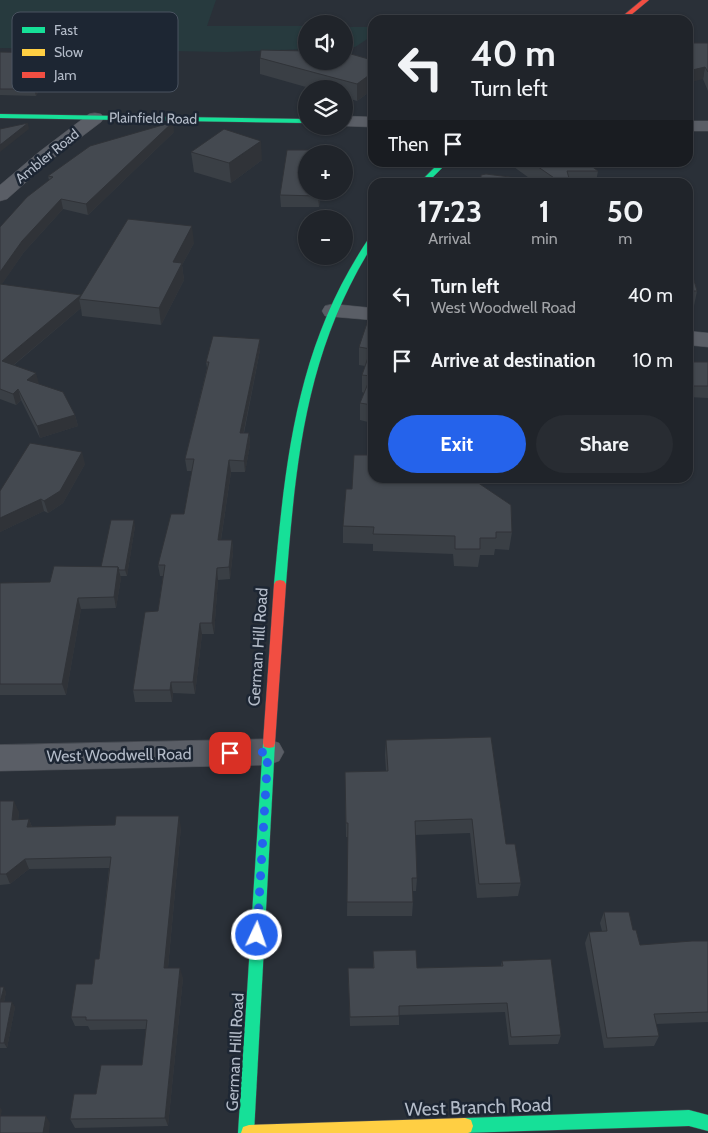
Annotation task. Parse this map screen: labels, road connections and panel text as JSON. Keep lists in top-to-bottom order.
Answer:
{
  "streets": {
    "street": [
      "Plainfield Road",
      "Ambler Road",
      "German Hill Road",
      "West Woodwell Road",
      "West Branch Road"
    ]
  },
  "crossings": [
    ["Plainfield Road", "Ambler Road"],
    ["German Hill Road", "West Woodwell Road"],
    ["German Hill Road", "West Branch Road"]
  ],
  "legend": ["Fast", "Slow", "Jam"],
  "page": {
    "map_buttons": ["+", "−"],
    "turn": ["40 m", "Turn left"],
    "then": "Then",
    "eta": [
      "17:23",
      "Arrival",
      "1",
      "min",
      "50",
      "m"
    ],
    "list": [
      {
        "name": "Turn left",
        "note": "West Woodwell Road",
        "value": "40 m"
      },
      {
        "name": "Arrive at destination",
        "value": "10 m"
      }
    ],
    "buttons": ["Exit", "Share"]
  }
}
